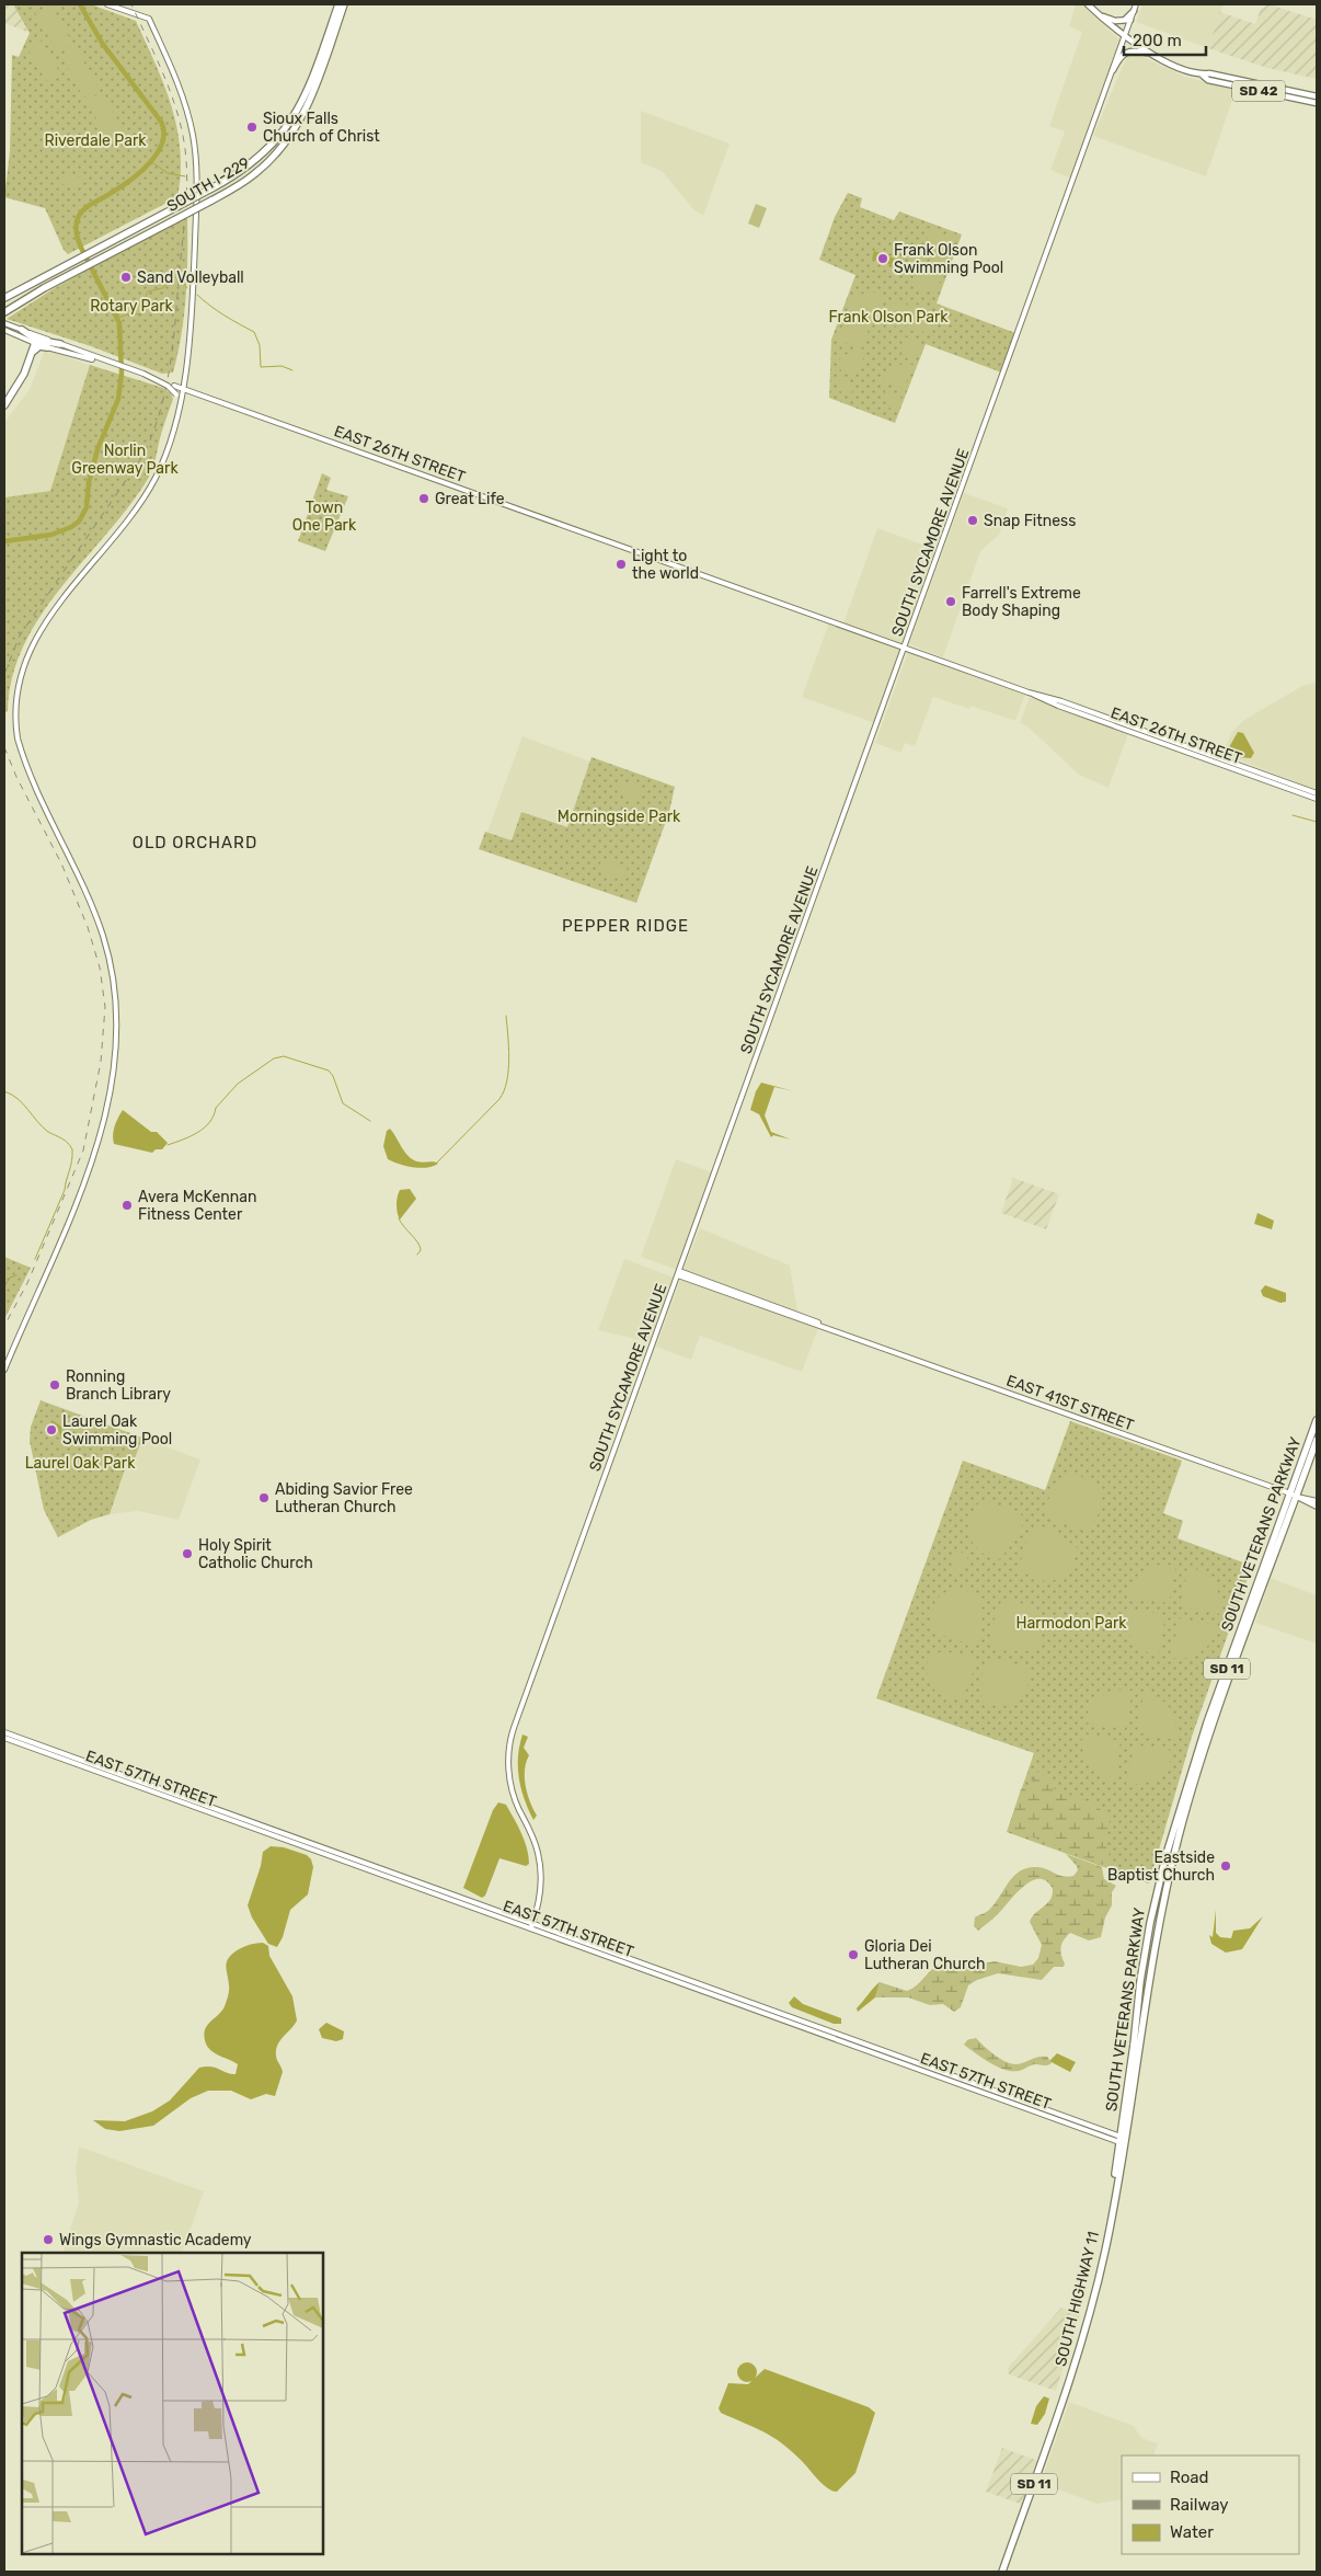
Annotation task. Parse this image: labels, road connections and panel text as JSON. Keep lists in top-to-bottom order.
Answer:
{
  "streets": {
    "highway": [
      "SOUTH I-229",
      "SOUTH VETERANS PARKWAY",
      "SD 11",
      "SOUTH HIGHWAY 11"
    ],
    "main road": [
      "SD 42",
      "EAST 26TH STREET",
      "SOUTH SYCAMORE AVENUE",
      "EAST 41ST STREET",
      "EAST 57TH STREET"
    ]
  },
  "crossings": [
    ["SD 42", "SOUTH SYCAMORE AVENUE"],
    ["EAST 26TH STREET", "SOUTH SYCAMORE AVENUE"],
    ["SOUTH SYCAMORE AVENUE", "EAST 41ST STREET"],
    ["SOUTH SYCAMORE AVENUE", "EAST 57TH STREET"],
    ["EAST 41ST STREET", "SOUTH VETERANS PARKWAY"],
    ["SOUTH VETERANS PARKWAY", "EAST 57TH STREET"],
    ["SOUTH VETERANS PARKWAY", "SOUTH HIGHWAY 11"],
    ["EAST 57TH STREET", "SOUTH HIGHWAY 11"]
  ],
  "districts": ["OLD ORCHARD", "PEPPER RIDGE"],
  "parks": [
    "Riverdale Park",
    "Rotary Park",
    "Frank Olson Park",
    "Norlin Greenway Park",
    "Town One Park",
    "Morningside Park",
    "Laurel Oak Park",
    "Harmodon Park"
  ],
  "places": [
    "Sioux Falls Church of Christ",
    "Frank Olson Swimming Pool",
    "Sand Volleyball",
    "Great Life",
    "Snap Fitness",
    "Light to the world",
    "Farrell's Extreme Body Shaping",
    "Avera McKennan Fitness Center",
    "Ronning Branch Library",
    "Laurel Oak Swimming Pool",
    "Abiding Savior Free Lutheran Church",
    "Holy Spirit Catholic Church",
    "Eastside Baptist Church",
    "Gloria Dei Lutheran Church",
    "Wings Gymnastic Academy"
  ],
  "legend": ["Road", "Railway", "Water"],
  "scale_bar": "200 m"
}
